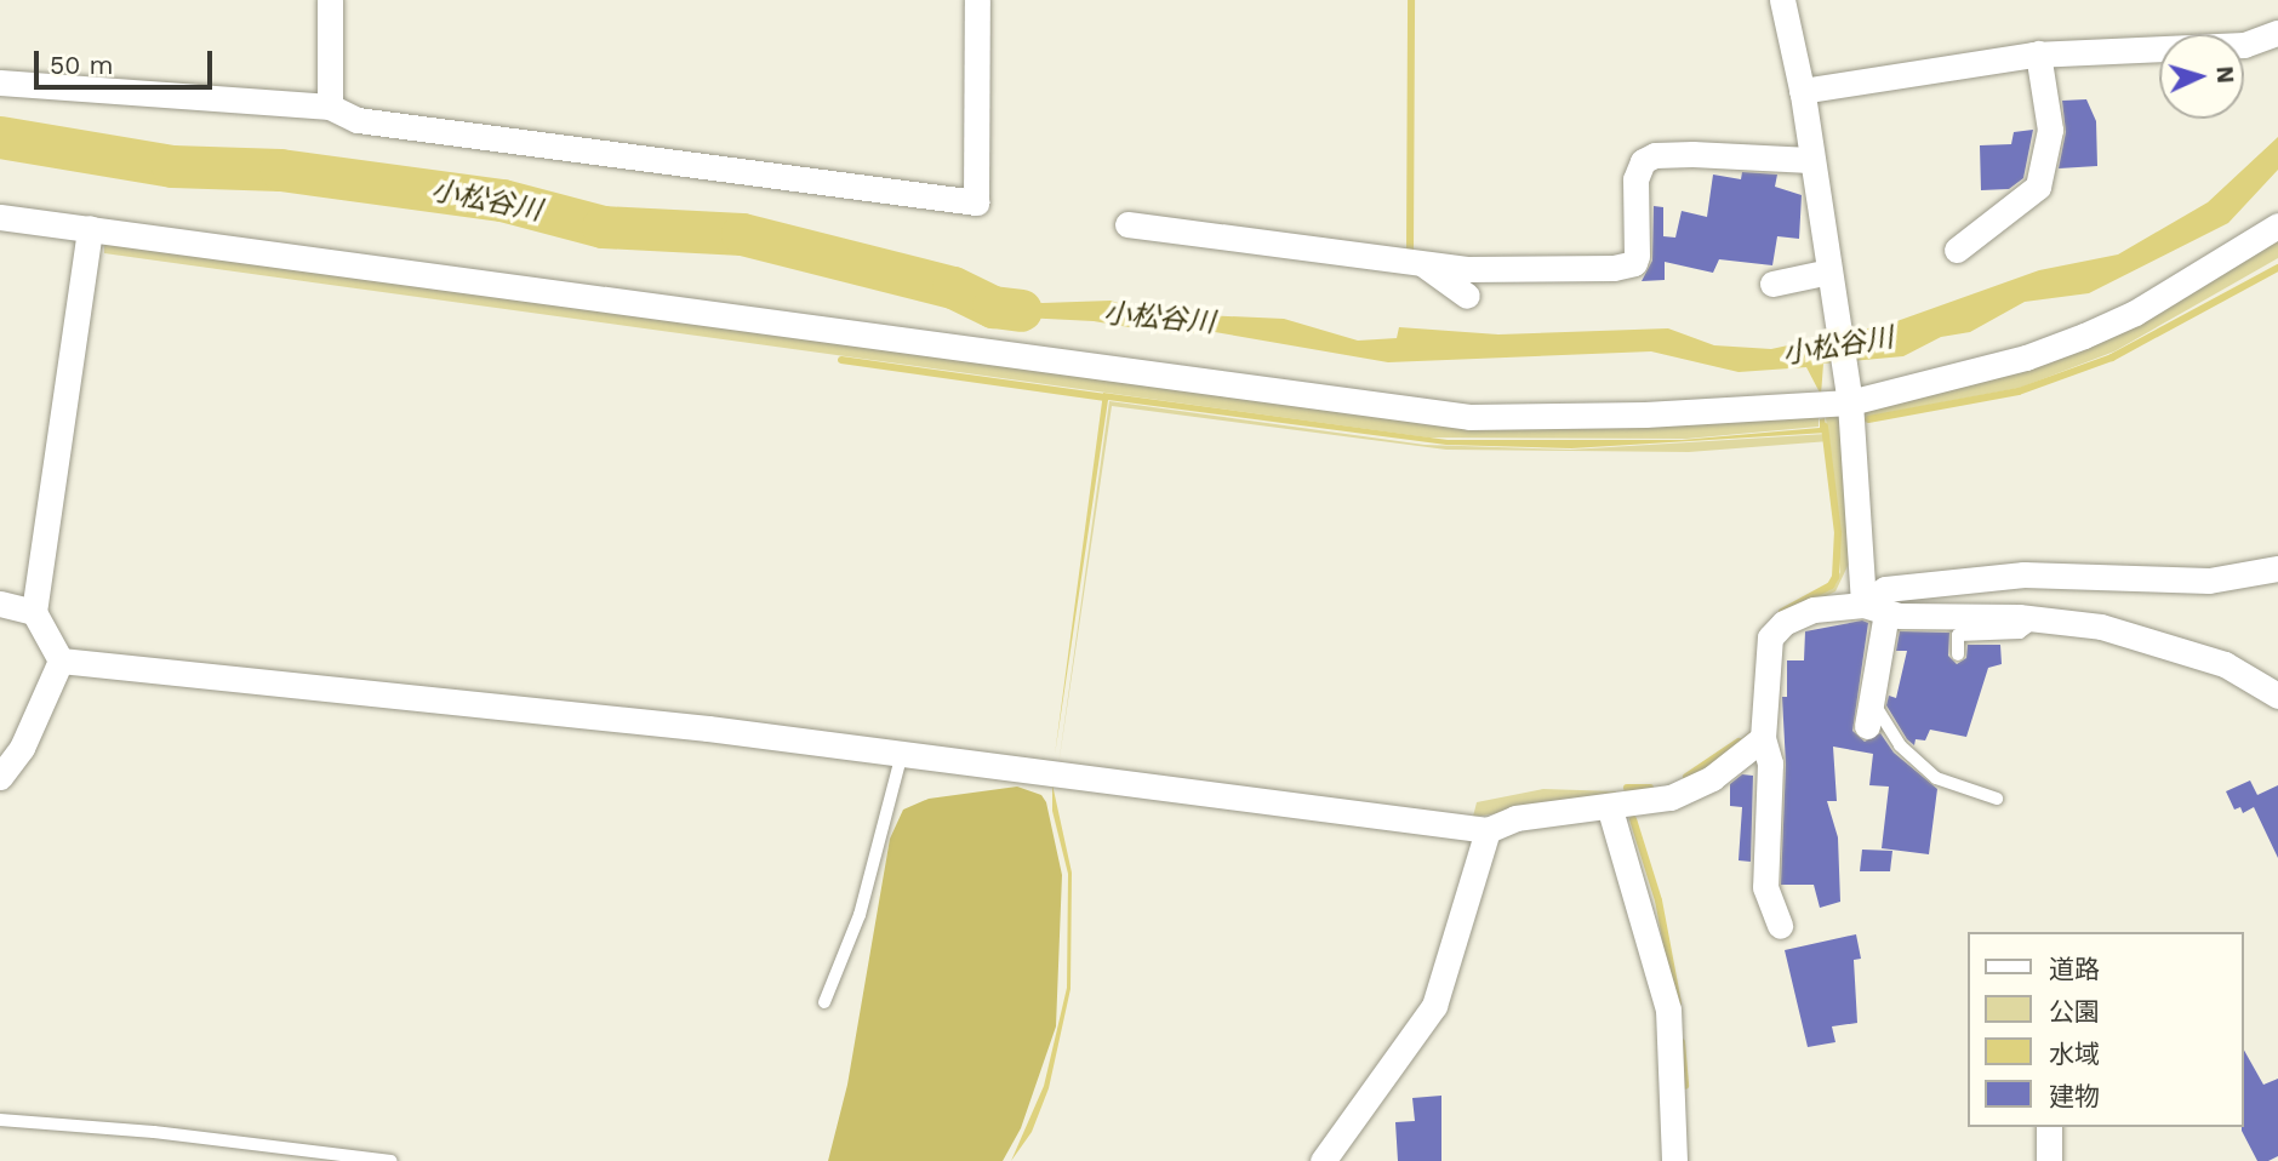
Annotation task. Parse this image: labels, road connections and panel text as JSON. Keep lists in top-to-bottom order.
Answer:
{
  "water": ["小松谷川"],
  "legend": [
    "道路",
    "公園",
    "水域",
    "建物"
  ],
  "scale_bar": "50 m",
  "north": "right"
}
